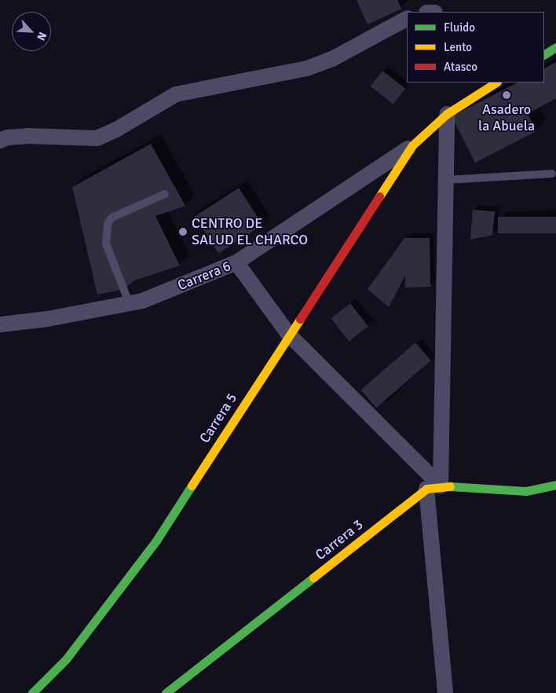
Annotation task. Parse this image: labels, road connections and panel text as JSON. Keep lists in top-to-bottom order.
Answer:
{
  "streets": {
    "street": ["Carrera 6", "Carrera 5", "Carrera 3"]
  },
  "crossings": [
    ["Carrera 6", "Carrera 5"]
  ],
  "places": ["Asadero la Abuela", "CENTRO DE SALUD EL CHARCO"],
  "legend": ["Fluido", "Lento", "Atasco"],
  "north": "bottom right"
}
